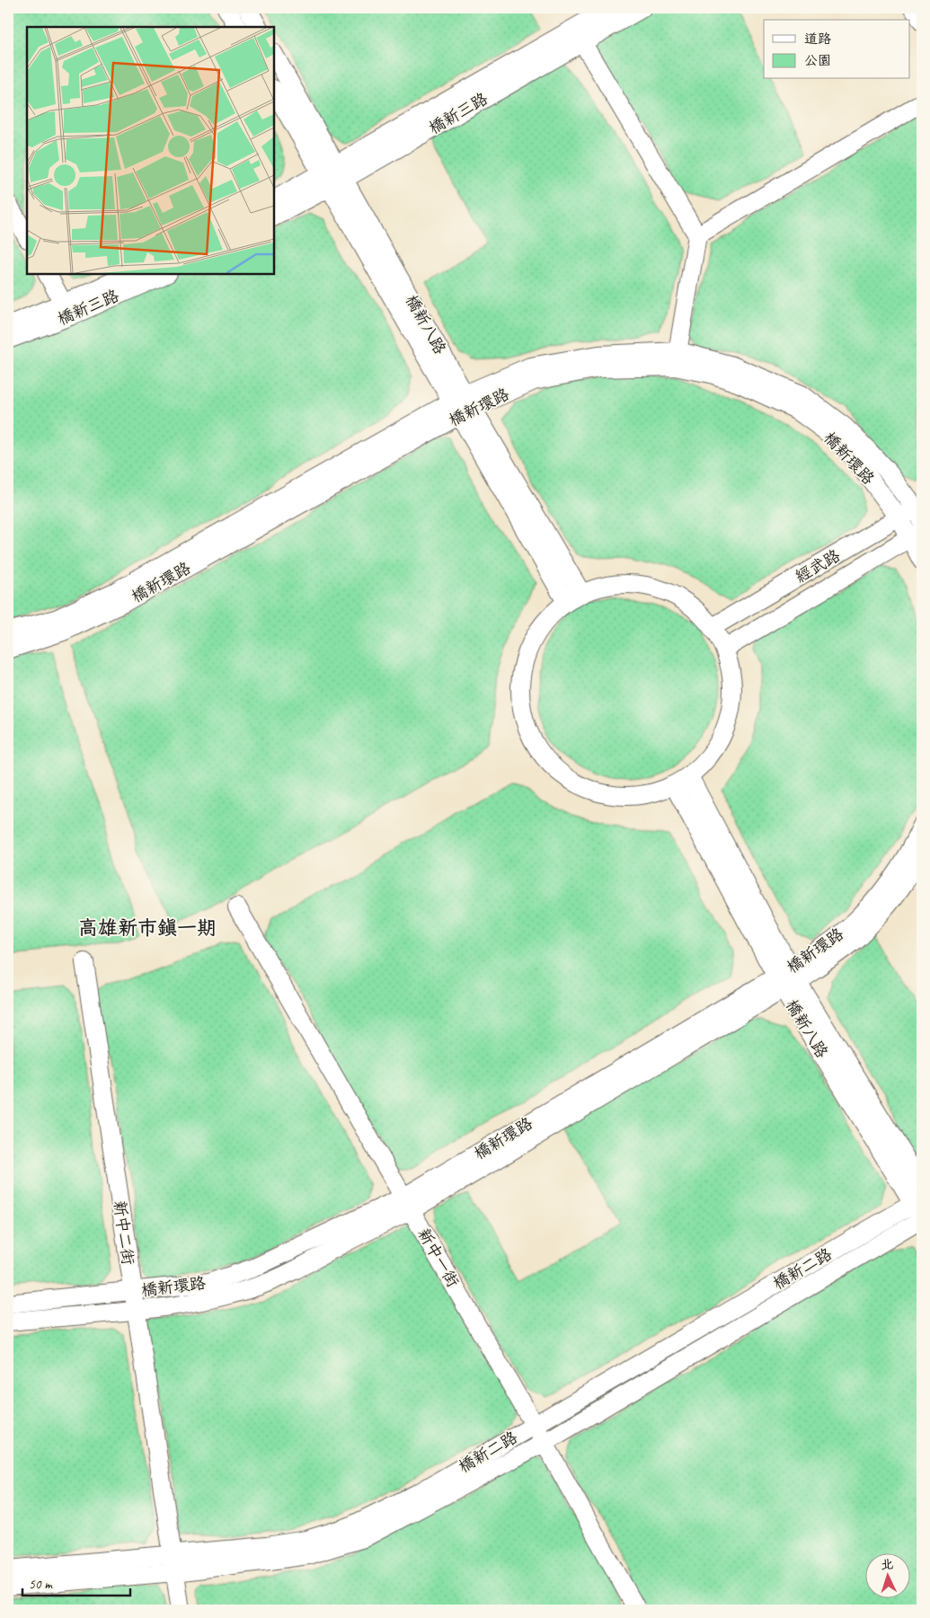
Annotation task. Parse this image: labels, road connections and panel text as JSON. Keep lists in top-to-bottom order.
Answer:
{
  "streets": {
    "street": [
      "橋新三路",
      "橋新八路",
      "橋新環路",
      "經武路",
      "新中二街",
      "新中一街",
      "橋新二路"
    ]
  },
  "crossings": [
    ["橋新三路", "橋新八路"],
    ["橋新八路", "橋新環路"],
    ["橋新八路", "橋新二路"],
    ["橋新環路", "經武路"],
    ["橋新環路", "新中二街"],
    ["橋新環路", "新中一街"],
    ["新中二街", "橋新二路"],
    ["新中一街", "橋新二路"]
  ],
  "districts": ["高雄新市鎮一期"],
  "legend": ["道路", "公園"],
  "scale_bar": "50 m",
  "north": "top"
}
